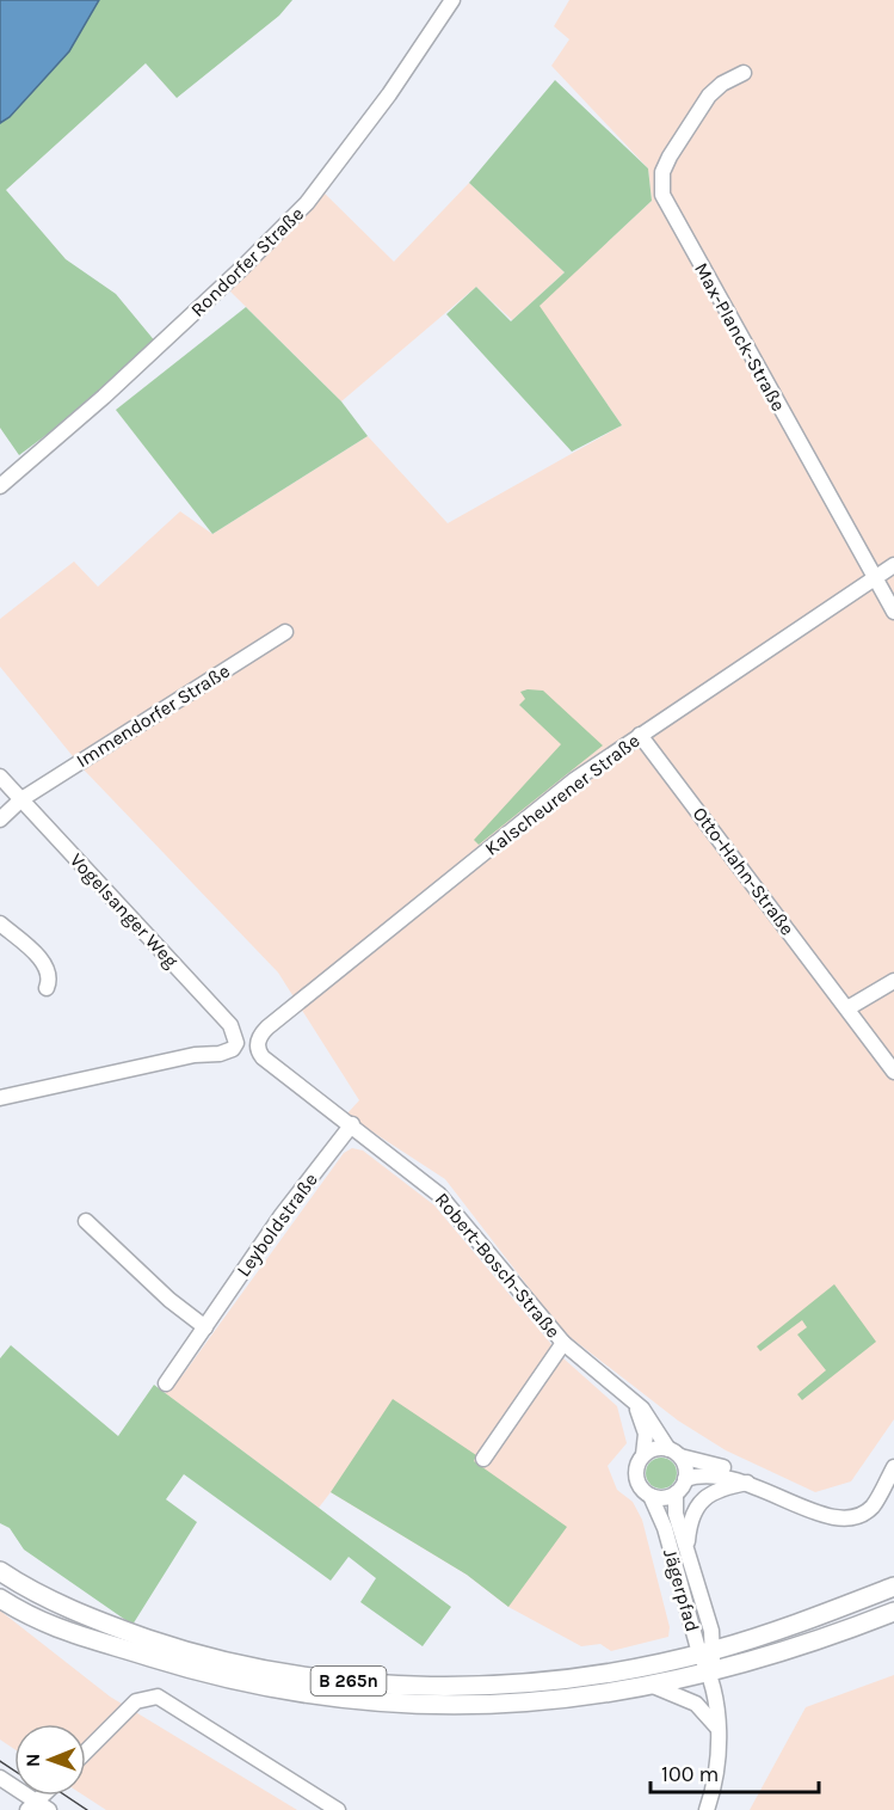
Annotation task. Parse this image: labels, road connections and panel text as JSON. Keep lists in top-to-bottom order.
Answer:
{
  "streets": {
    "main road": ["B 265n"],
    "street": [
      "Rondorfer Straße",
      "Max-Planck-Straße",
      "Immendorfer Straße",
      "Kalscheurener Straße",
      "Otto-Hahn-Straße",
      "Vogelsanger Weg",
      "Leyboldstraße",
      "Robert-Bosch-Straße",
      "Jägerpfad"
    ]
  },
  "crossings": [
    ["Max-Planck-Straße", "Kalscheurener Straße"],
    ["Immendorfer Straße", "Vogelsanger Weg"],
    ["Kalscheurener Straße", "Otto-Hahn-Straße"],
    ["Kalscheurener Straße", "Robert-Bosch-Straße"],
    ["Leyboldstraße", "Robert-Bosch-Straße"],
    ["Robert-Bosch-Straße", "Jägerpfad"],
    ["Jägerpfad", "B 265n"]
  ],
  "scale_bar": "100 m",
  "north": "left"
}
